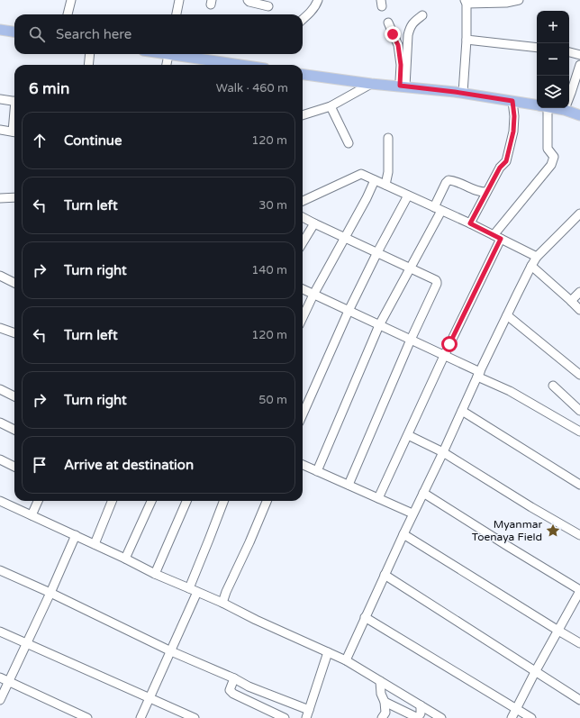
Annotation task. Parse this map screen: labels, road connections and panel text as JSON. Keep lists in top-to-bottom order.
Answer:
{
  "places": {
    "place": ["Myanmar Toenaya Field"]
  },
  "page": {
    "map_buttons": ["+", "−"],
    "search": "Search here",
    "heading": ["6 min", "Walk · 460 m"],
    "list": [
      ["Continue", "120 m"],
      ["Turn left", "30 m"],
      ["Turn right", "140 m"],
      ["Turn left", "120 m"],
      ["Turn right", "50 m"],
      "Arrive at destination"
    ]
  }
}
